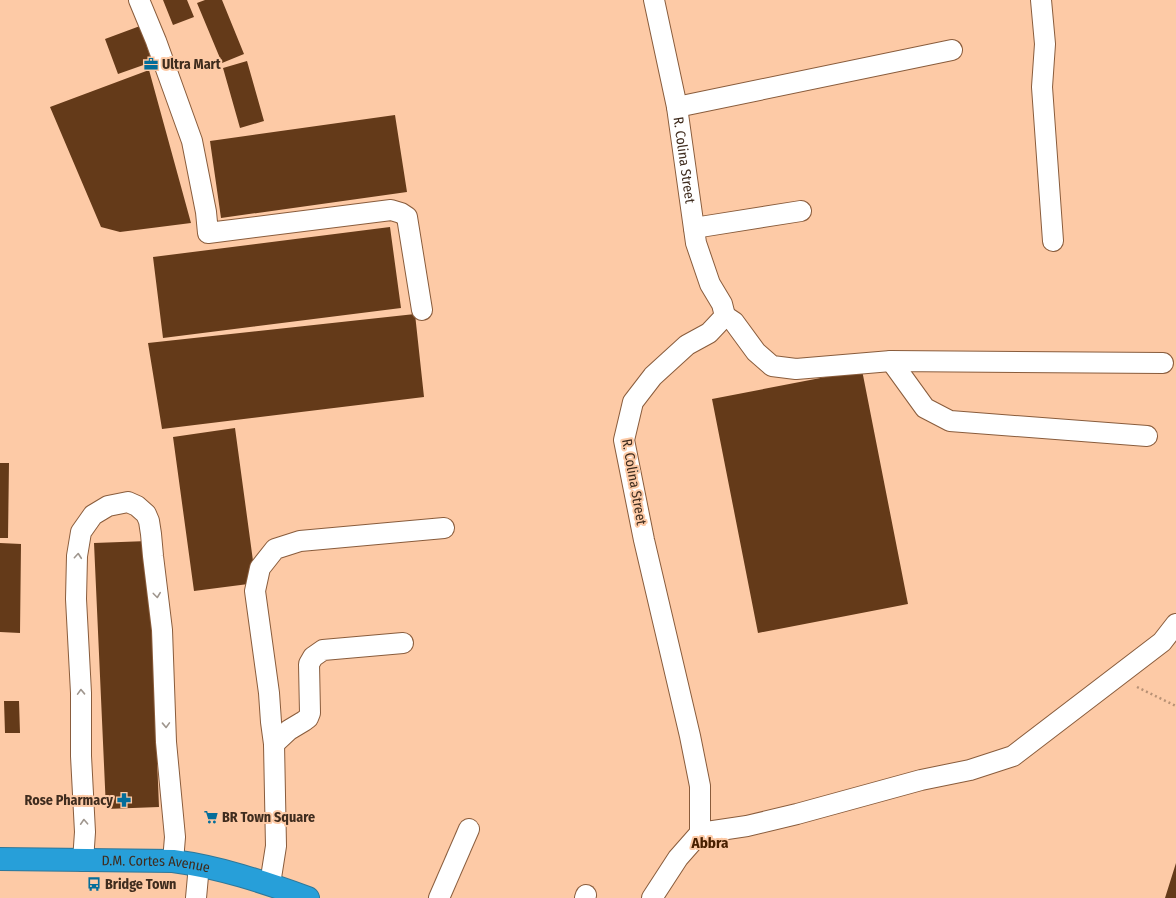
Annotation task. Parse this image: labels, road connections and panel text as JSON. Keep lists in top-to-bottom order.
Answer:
{
  "streets": {
    "highway": ["D.M. Cortes Avenue"],
    "street": ["R. Colina Street"]
  },
  "districts": ["Abbra"],
  "places": {
    "office": ["Ultra Mart"],
    "pharmacy": ["Rose Pharmacy"],
    "supermarket": ["BR Town Square"],
    "bus stop": ["Bridge Town"]
  }
}
